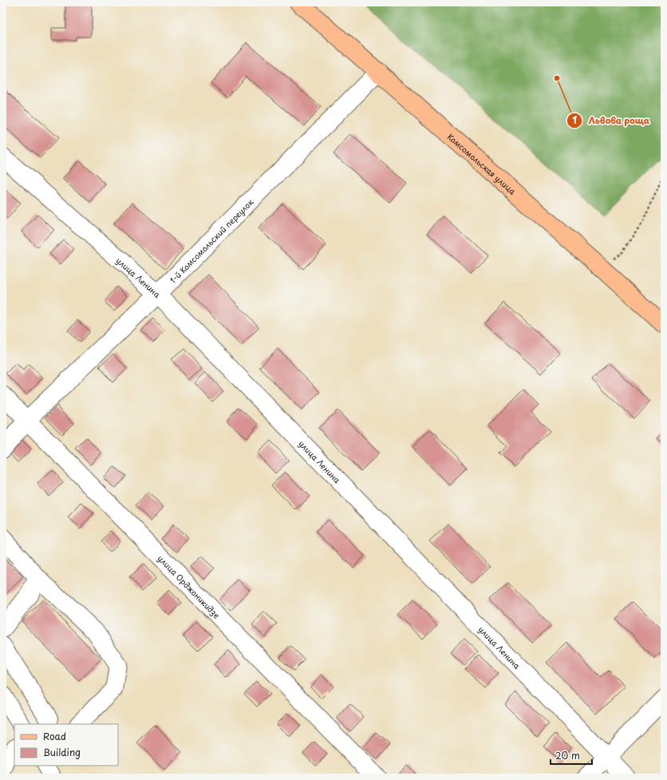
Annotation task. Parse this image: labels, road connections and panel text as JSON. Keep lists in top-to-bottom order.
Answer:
{
  "streets": {
    "main road": ["Комсомольская улица"],
    "street": ["1-й Комсомольский переулок", "улица Ленина", "улица Орджоникидзе"]
  },
  "crossings": [
    ["Комсомольская улица", "1-й Комсомольский переулок"],
    ["1-й Комсомольский переулок", "улица Ленина"],
    ["1-й Комсомольский переулок", "улица Орджоникидзе"]
  ],
  "places": ["Львова роща"],
  "legend": ["Road", "Building"],
  "scale_bar": "20 m"
}
